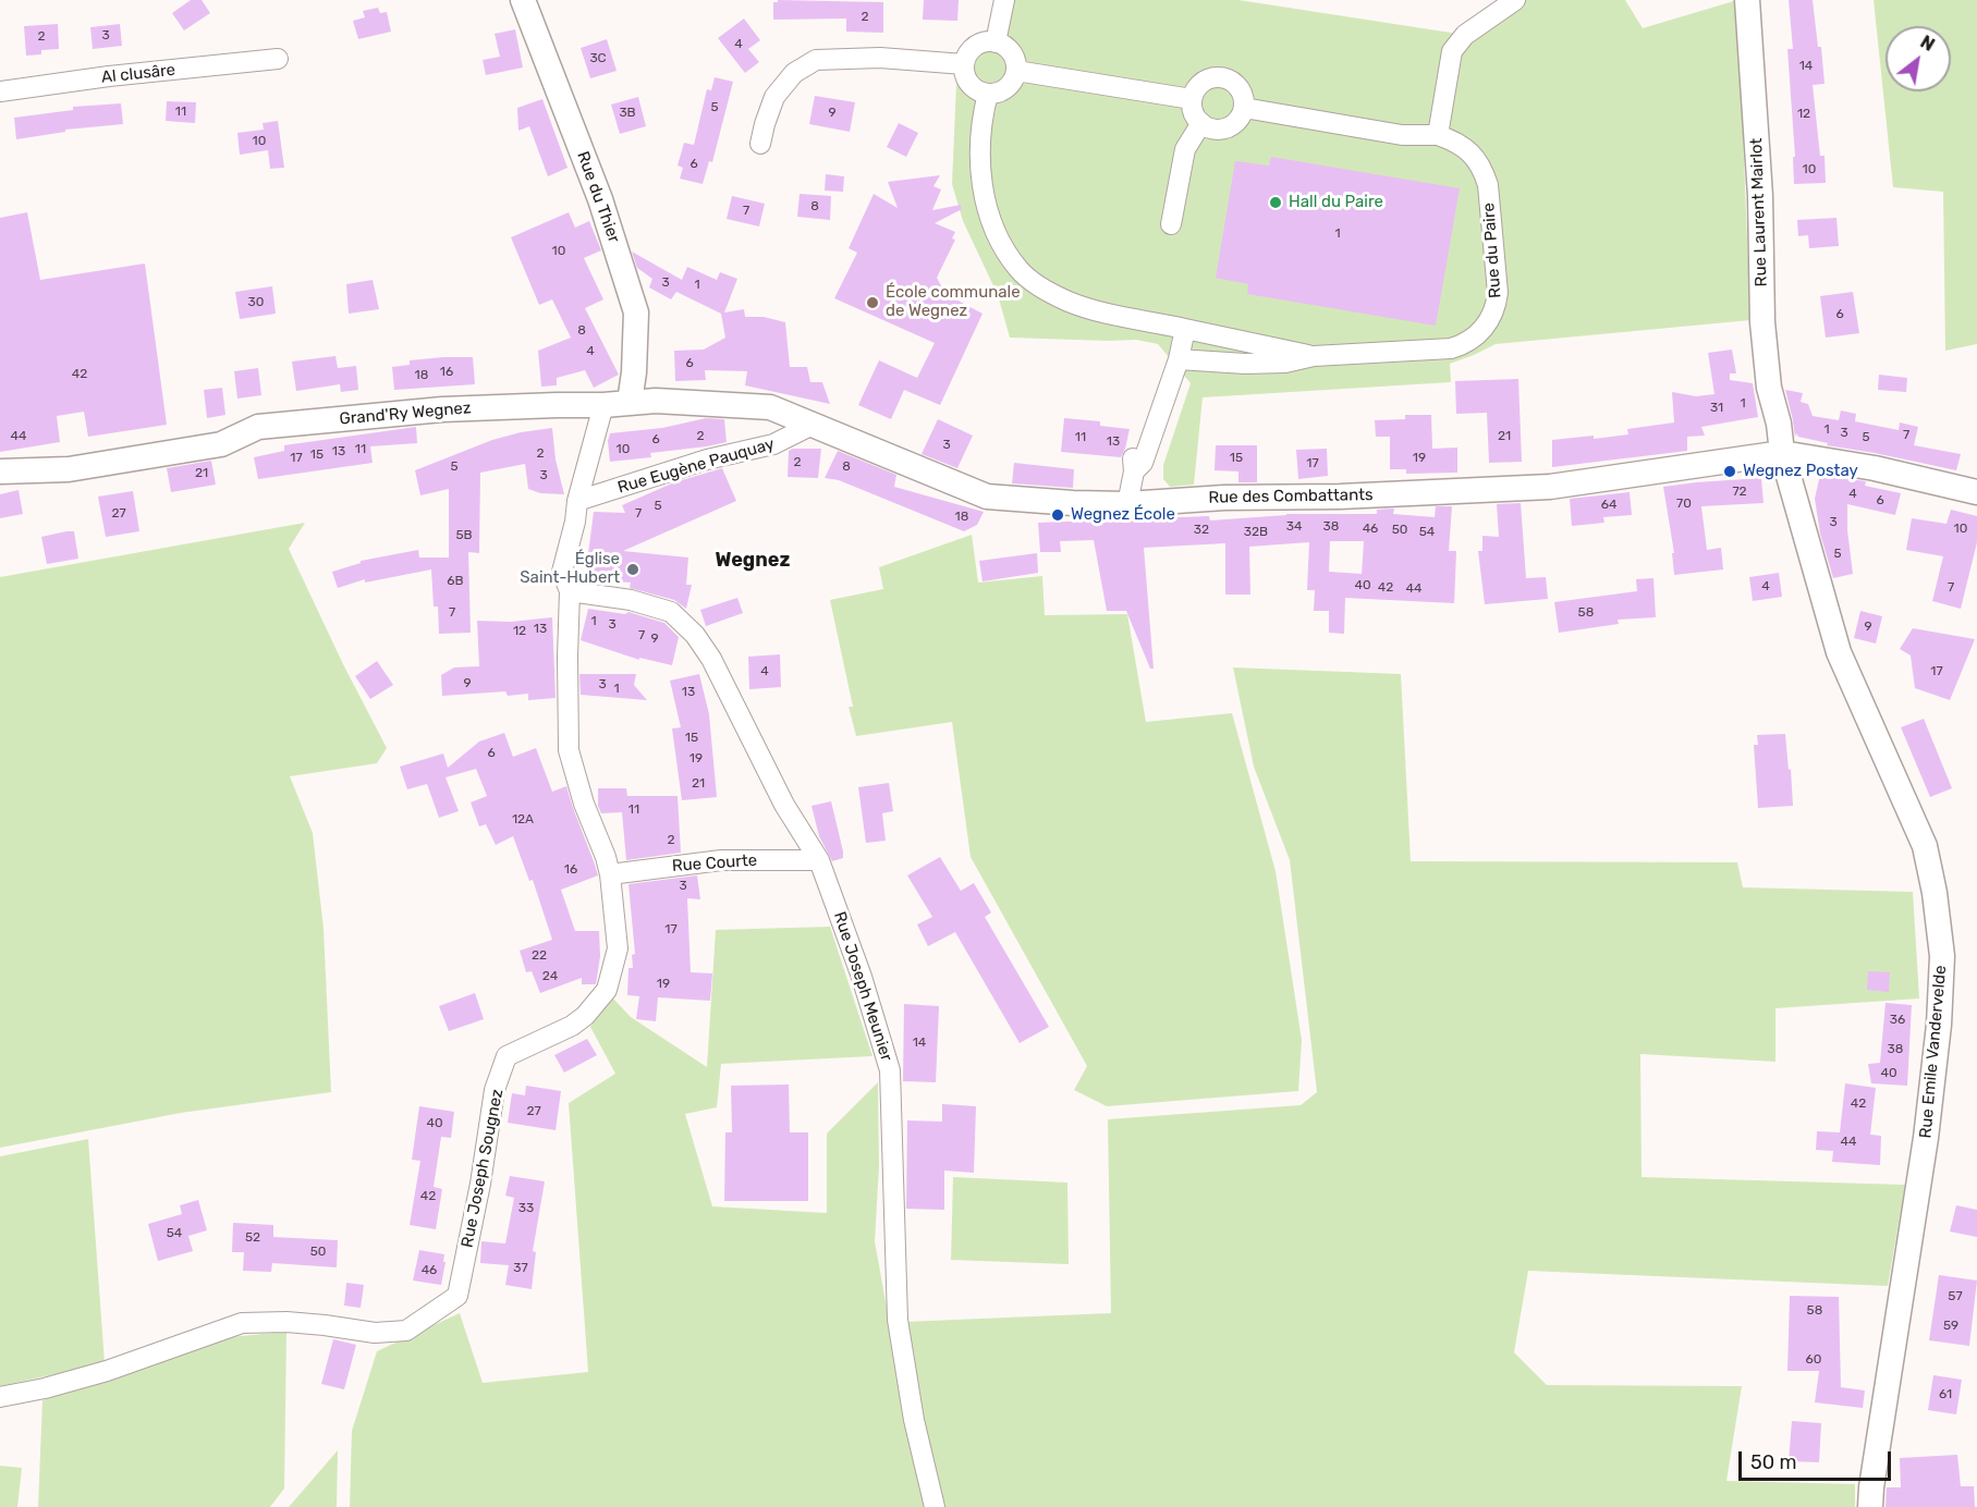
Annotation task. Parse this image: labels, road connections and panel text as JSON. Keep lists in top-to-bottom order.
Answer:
{
  "streets": {
    "street": [
      "Al clusâre",
      "Rue du Thier",
      "Rue Laurent Mairlot",
      "Rue du Paire",
      "Grand'Ry Wegnez",
      "Rue Eugène Pauquay",
      "Rue des Combattants",
      "Rue Courte",
      "Rue Joseph Meunier",
      "Rue Emile Vandervelde",
      "Rue Joseph Sougnez"
    ]
  },
  "crossings": [
    ["Rue du Thier", "Grand'Ry Wegnez"],
    ["Rue Laurent Mairlot", "Rue Emile Vandervelde"],
    ["Grand'Ry Wegnez", "Rue Eugène Pauquay"],
    ["Grand'Ry Wegnez", "Rue des Combattants"],
    ["Grand'Ry Wegnez", "Rue Joseph Sougnez"],
    ["Rue Eugène Pauquay", "Rue des Combattants"],
    ["Rue Eugène Pauquay", "Rue Joseph Sougnez"],
    ["Rue des Combattants", "Rue Emile Vandervelde"],
    ["Rue Courte", "Rue Joseph Meunier"],
    ["Rue Courte", "Rue Joseph Sougnez"],
    ["Rue Joseph Meunier", "Rue Joseph Sougnez"]
  ],
  "districts": ["Wegnez"],
  "places": [
    "Hall du Paire",
    "École communale de Wegnez",
    "Wegnez Postay",
    "Wegnez École",
    "Église Saint-Hubert"
  ],
  "house_numbers": [
    "2",
    "3",
    "2",
    "4",
    "3C",
    "14",
    "5",
    "11",
    "3B",
    "9",
    "12",
    "10",
    "6",
    "10",
    "8",
    "7",
    "1",
    "10",
    "3",
    "1",
    "30",
    "6",
    "8",
    "4",
    "6",
    "16",
    "42",
    "18",
    "1",
    "31",
    "1",
    "3",
    "7",
    "44",
    "2",
    "21",
    "11",
    "5",
    "6",
    "13",
    "3",
    "11",
    "10",
    "13",
    "2",
    "15",
    "17",
    "15",
    "19",
    "2",
    "17",
    "5",
    "8",
    "21",
    "3",
    "72",
    "4",
    "6",
    "70",
    "64",
    "5",
    "27",
    "7",
    "18",
    "3",
    "34",
    "38",
    "46",
    "10",
    "32",
    "50",
    "32B",
    "54",
    "5B",
    "5",
    "6B",
    "40",
    "4",
    "42",
    "7",
    "44",
    "7",
    "58",
    "1",
    "3",
    "9",
    "13",
    "12",
    "7",
    "9",
    "4",
    "17",
    "9",
    "3",
    "1",
    "13",
    "15",
    "6",
    "19",
    "21",
    "11",
    "12A",
    "2",
    "16",
    "3",
    "17",
    "22",
    "24",
    "19",
    "36",
    "14",
    "38",
    "40",
    "42",
    "27",
    "40",
    "44",
    "42",
    "33",
    "54",
    "52",
    "50",
    "37",
    "46",
    "57",
    "58",
    "59",
    "60",
    "61"
  ],
  "scale_bar": "50 m",
  "north": "top right"
}
